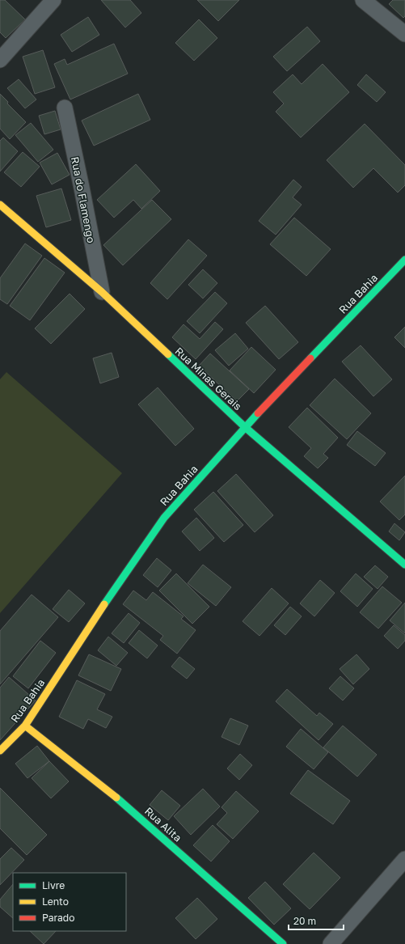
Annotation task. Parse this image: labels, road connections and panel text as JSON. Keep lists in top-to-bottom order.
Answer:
{
  "streets": {
    "street": [
      "Rua do Flamengo",
      "Rua Bahia",
      "Rua Minas Gerais",
      "Rua Alita"
    ]
  },
  "crossings": [
    ["Rua do Flamengo", "Rua Minas Gerais"],
    ["Rua Bahia", "Rua Minas Gerais"],
    ["Rua Bahia", "Rua Alita"]
  ],
  "legend": ["Livre", "Lento", "Parado"],
  "scale_bar": "20 m"
}
